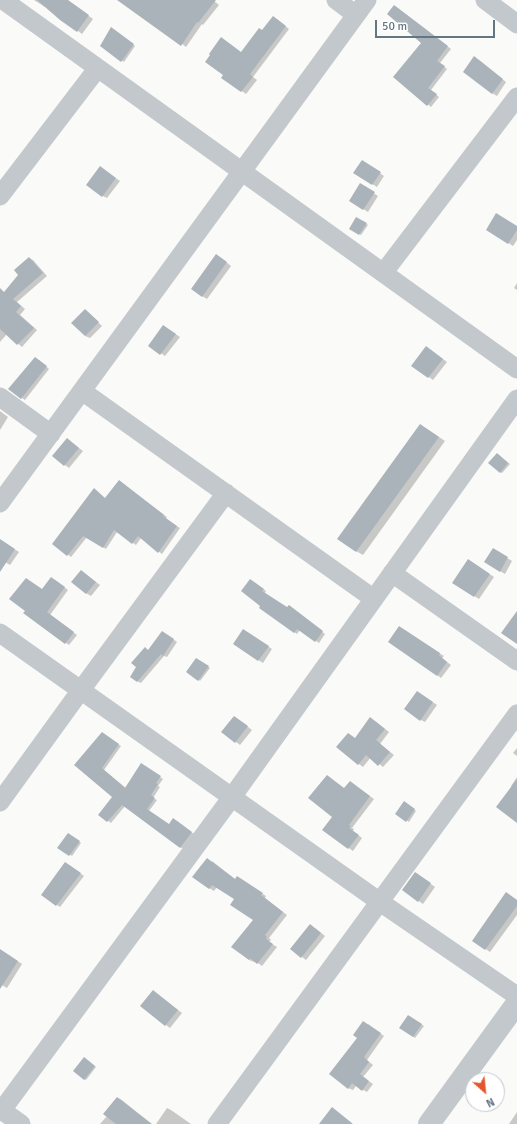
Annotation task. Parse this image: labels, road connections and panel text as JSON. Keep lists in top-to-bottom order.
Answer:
{
  "scale_bar": "50 m",
  "north": "bottom right"
}
